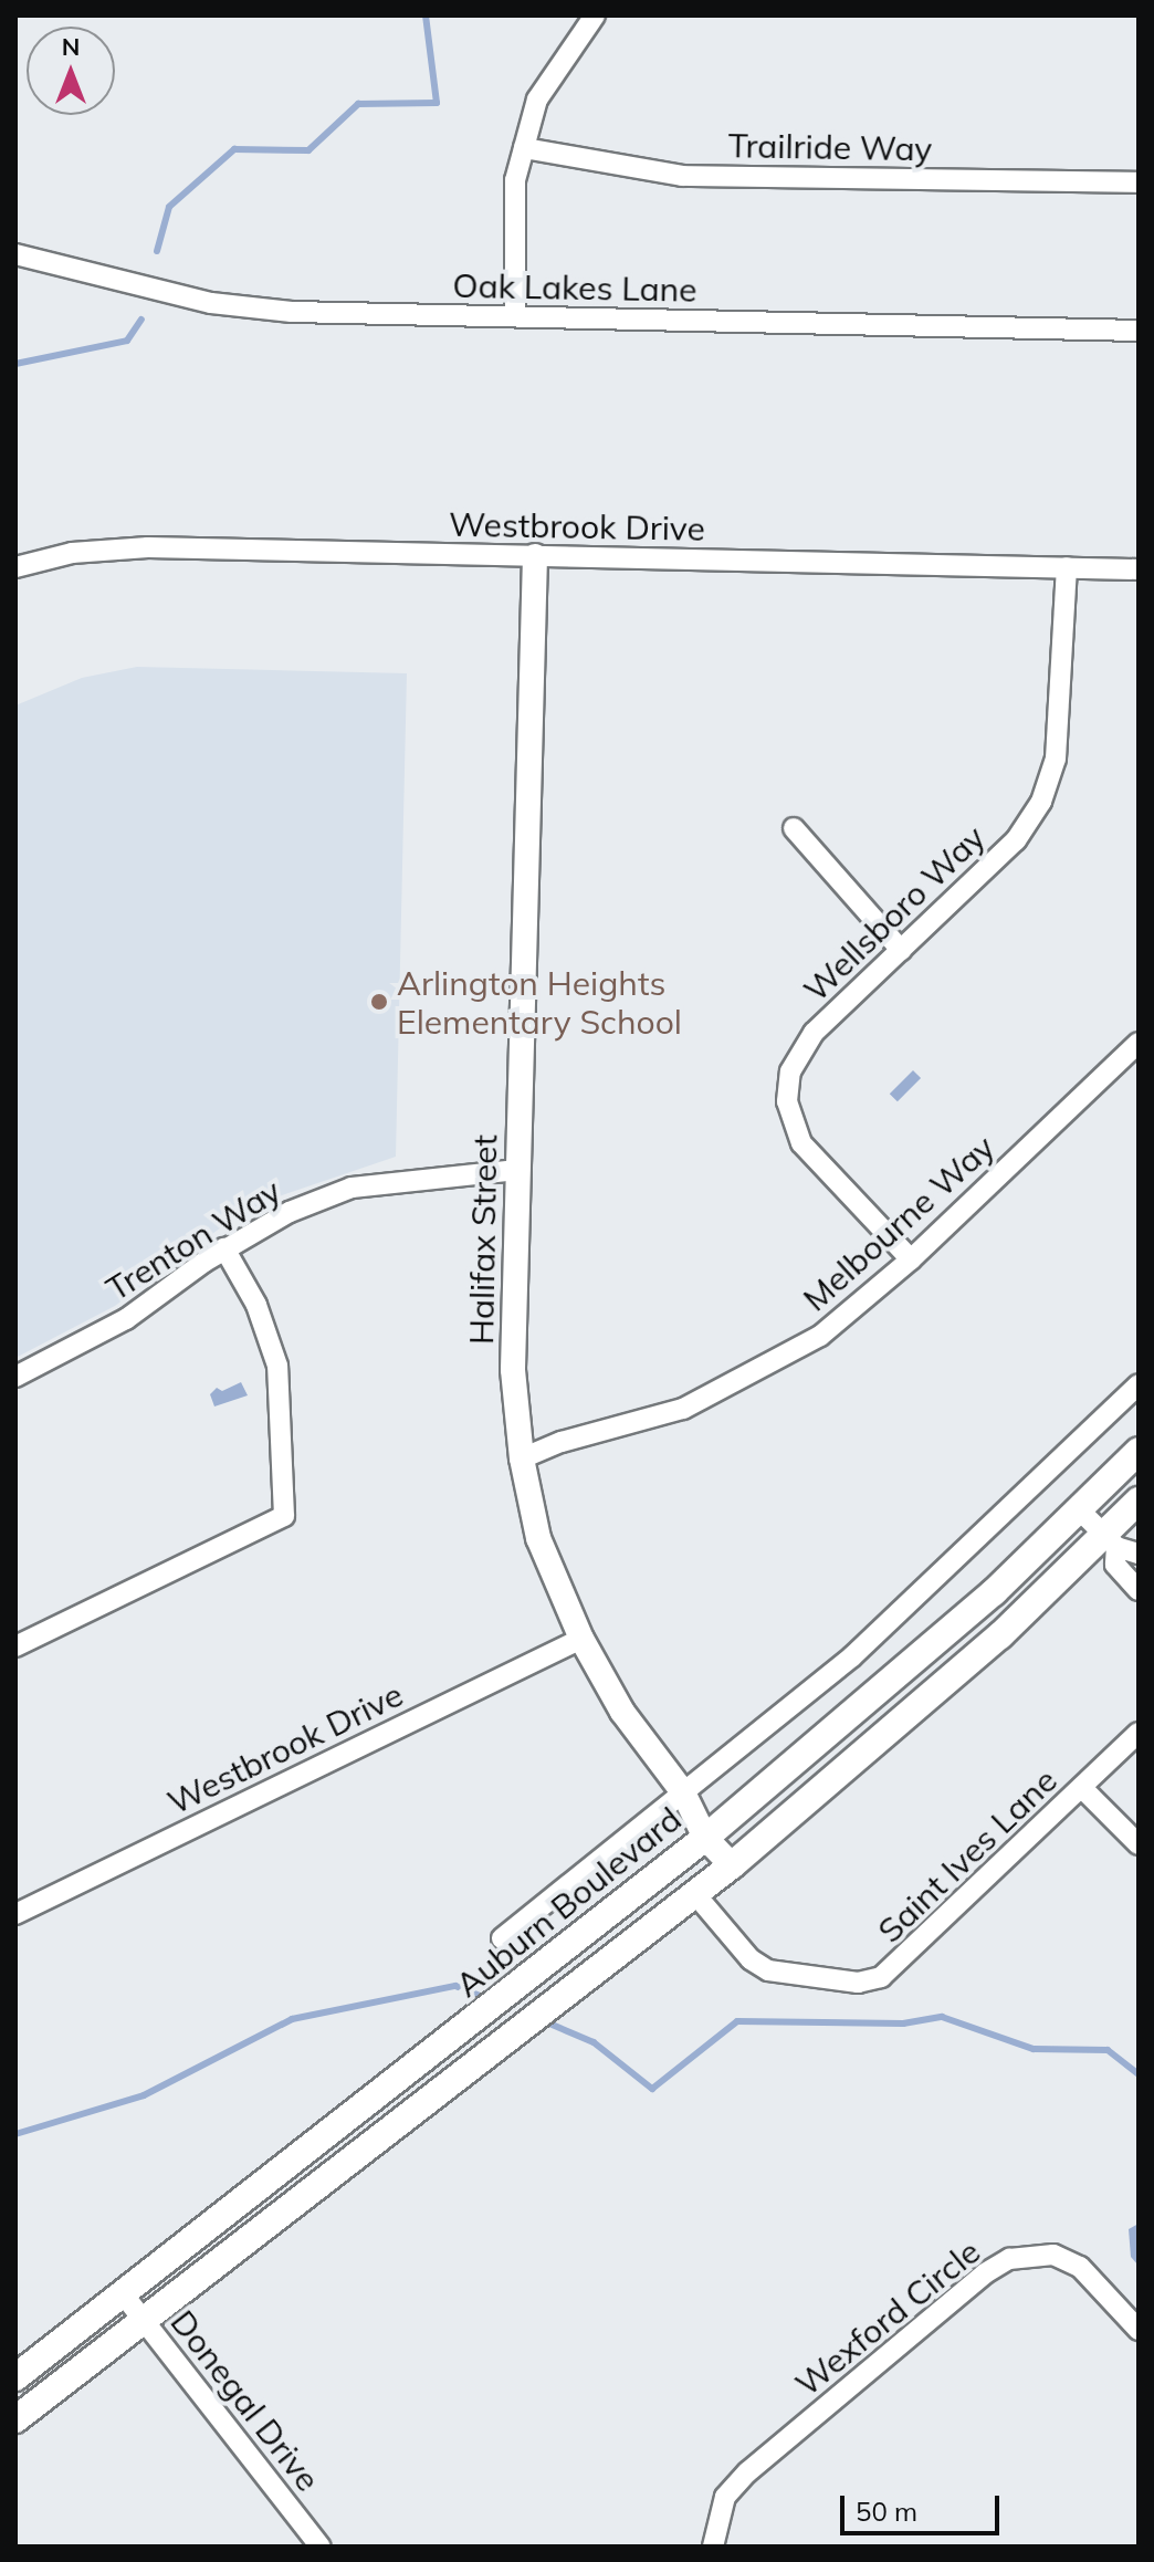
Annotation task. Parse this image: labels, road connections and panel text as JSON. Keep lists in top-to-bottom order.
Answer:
{
  "streets": {
    "main road": ["Auburn Boulevard"],
    "street": [
      "Trailride Way",
      "Oak Lakes Lane",
      "Westbrook Drive",
      "Wellsboro Way",
      "Melbourne Way",
      "Trenton Way",
      "Halifax Street",
      "Saint Ives Lane",
      "Wexford Circle",
      "Donegal Drive"
    ]
  },
  "crossings": [
    ["Westbrook Drive", "Wellsboro Way"],
    ["Westbrook Drive", "Halifax Street"],
    ["Wellsboro Way", "Melbourne Way"],
    ["Melbourne Way", "Halifax Street"],
    ["Trenton Way", "Halifax Street"],
    ["Halifax Street", "Auburn Boulevard"],
    ["Saint Ives Lane", "Auburn Boulevard"],
    ["Auburn Boulevard", "Donegal Drive"]
  ],
  "places": ["Arlington Heights Elementary School"],
  "scale_bar": "50 m",
  "north": "top"
}
